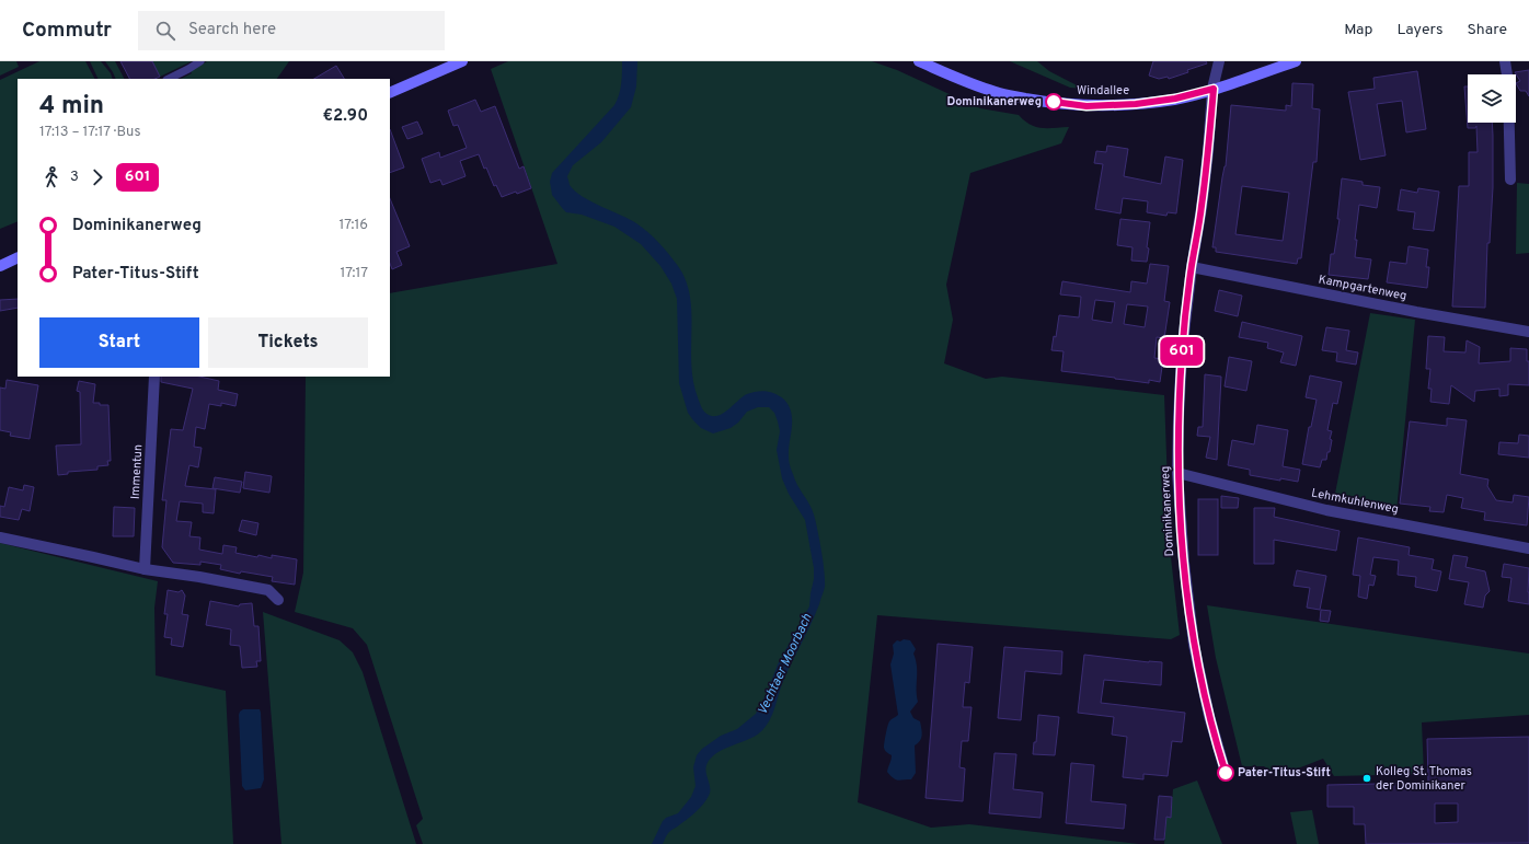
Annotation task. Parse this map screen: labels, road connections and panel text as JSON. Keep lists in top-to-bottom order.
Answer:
{
  "streets": {
    "main road": ["Windallee"],
    "street": [
      "Kampgartenweg",
      "Immentun",
      "Lehmkuhlenweg",
      "Dominikanerweg"
    ]
  },
  "crossings": [
    ["Windallee", "Dominikanerweg"],
    ["Kampgartenweg", "Dominikanerweg"],
    ["Lehmkuhlenweg", "Dominikanerweg"]
  ],
  "water": ["Vechtaer Moorbach"],
  "places": ["Dominikanerweg", "Pater-Titus-Stift", "Kolleg St. Thomas der Dominikaner"],
  "lines": ["bus line 601"],
  "page": {
    "header": "Commutr",
    "search": "Search here",
    "nav": ["Map", "Layers", "Share"],
    "on_map": "601",
    "heading": ["4 min", "17:13 – 17:17 · Bus", "€2.90"],
    "legs": ["3", "601"],
    "list": [
      {
        "name": "Dominikanerweg",
        "value": "17:16"
      },
      {
        "name": "Pater-Titus-Stift",
        "value": "17:17"
      }
    ],
    "buttons": ["Start", "Tickets"]
  }
}
